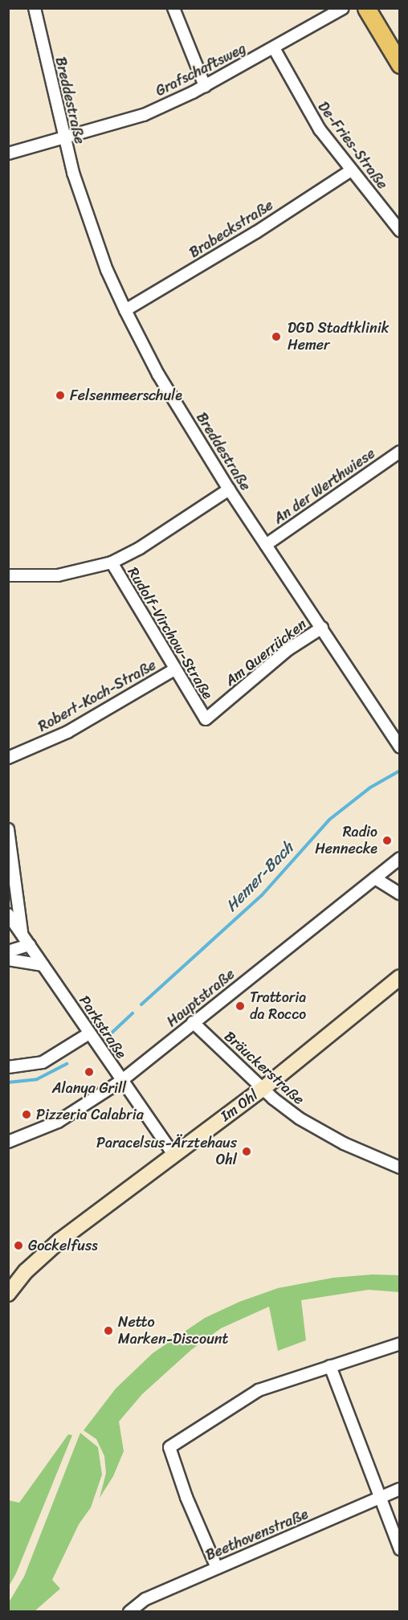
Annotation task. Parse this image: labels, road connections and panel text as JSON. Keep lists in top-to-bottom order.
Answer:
{
  "streets": {
    "main road": ["Im Ohl"],
    "street": [
      "Grafschaftsweg",
      "Breddestraße",
      "De-Fries-Straße",
      "Brabeckstraße",
      "An der Werthwiese",
      "Rudolf-Virchow-Straße",
      "Am Querrücken",
      "Robert-Koch-Straße",
      "Hauptstraße",
      "Parkstraße",
      "Bräuckerstraße",
      "Beethovenstraße"
    ]
  },
  "crossings": [
    ["Grafschaftsweg", "Breddestraße"],
    ["Grafschaftsweg", "De-Fries-Straße"],
    ["Breddestraße", "Brabeckstraße"],
    ["Breddestraße", "An der Werthwiese"],
    ["Breddestraße", "Am Querrücken"],
    ["De-Fries-Straße", "Brabeckstraße"],
    ["Rudolf-Virchow-Straße", "Am Querrücken"],
    ["Rudolf-Virchow-Straße", "Robert-Koch-Straße"],
    ["Hauptstraße", "Parkstraße"],
    ["Hauptstraße", "Bräuckerstraße"],
    ["Parkstraße", "Im Ohl"],
    ["Bräuckerstraße", "Im Ohl"]
  ],
  "water": ["Hemer-Bach"],
  "places": [
    "DGD Stadtklinik Hemer",
    "Felsenmeerschule",
    "Radio Hennecke",
    "Trattoria da Rocco",
    "Alanya Grill",
    "Pizzeria Calabria",
    "Paracelsus-Ärztehaus Ohl",
    "Gockelfuss",
    "Netto Marken-Discount"
  ]
}
